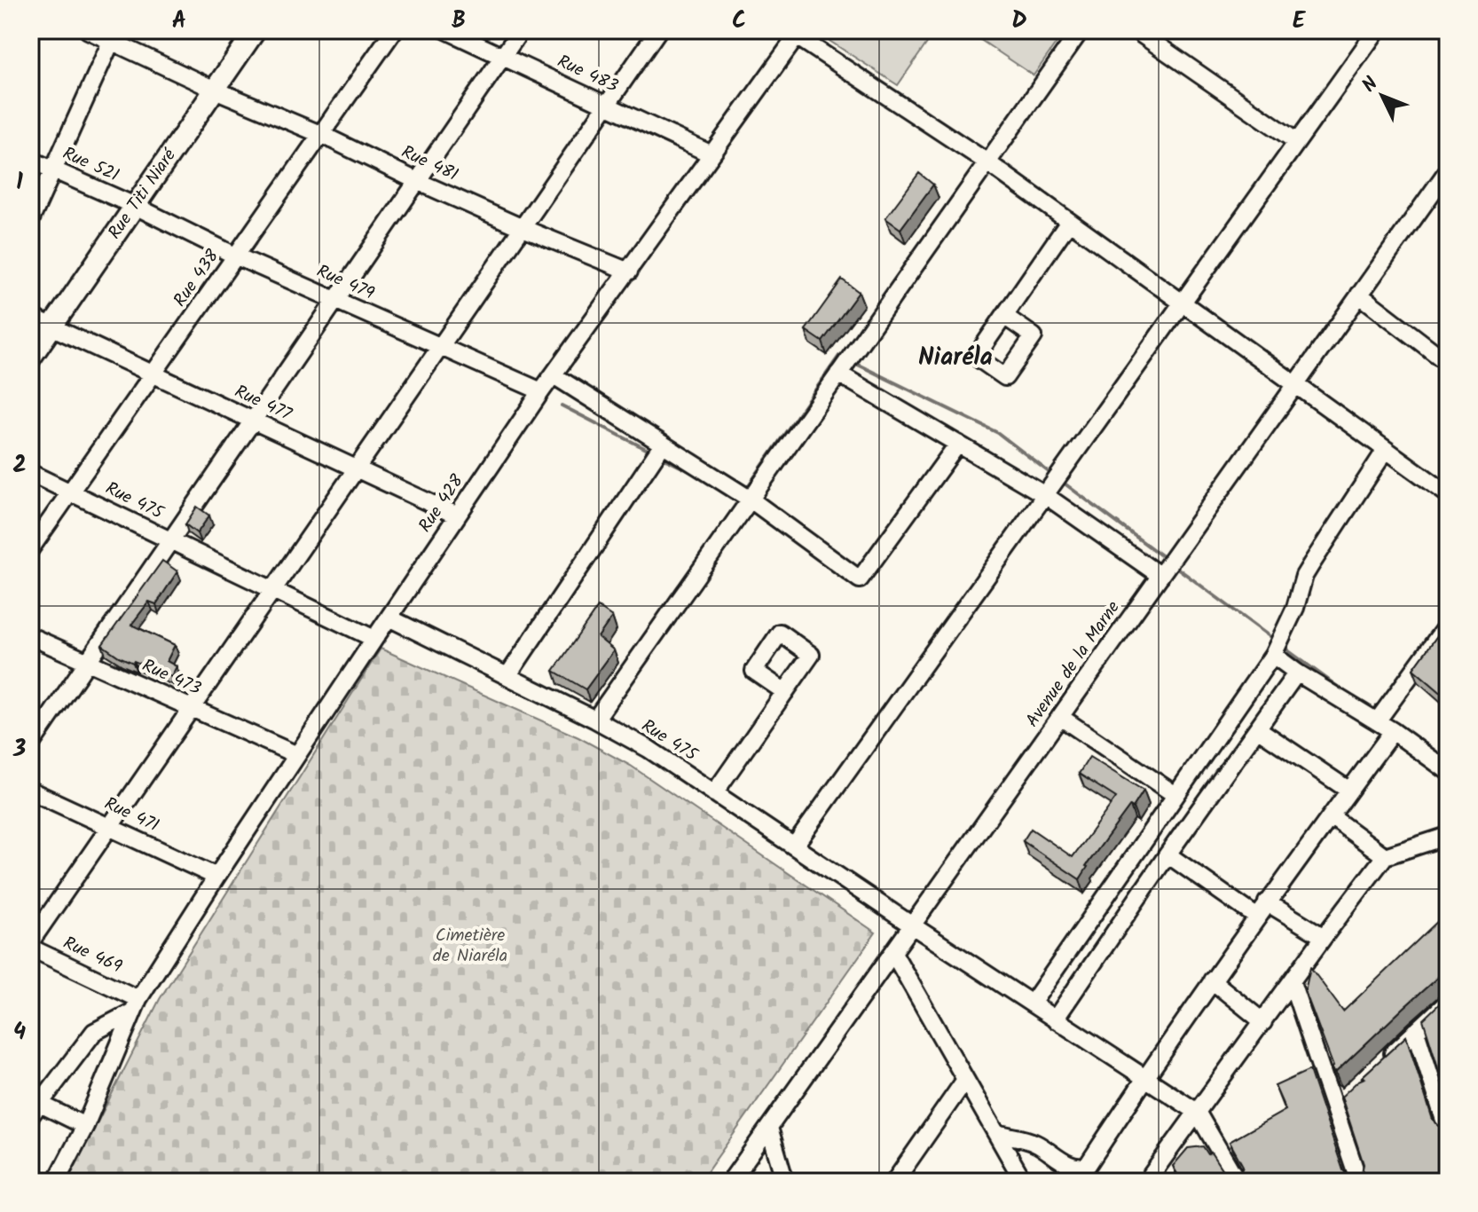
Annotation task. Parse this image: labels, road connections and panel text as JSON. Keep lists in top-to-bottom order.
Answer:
{
  "streets": {
    "main road": ["Rue Titi Niaré"],
    "street": [
      "Rue 483",
      "Rue 481",
      "Rue 521",
      "Rue 438",
      "Rue 479",
      "Rue 477",
      "Rue 475",
      "Rue 428",
      "Avenue de la Marne",
      "Rue 473",
      "Rue 471",
      "Rue 469"
    ]
  },
  "crossings": [
    ["Rue 483", "Rue 428"],
    ["Rue 481", "Rue Titi Niaré"],
    ["Rue 481", "Rue 438"],
    ["Rue 481", "Rue 428"],
    ["Rue 521", "Rue Titi Niaré"],
    ["Rue 521", "Rue 479"],
    ["Rue Titi Niaré", "Rue 479"],
    ["Rue Titi Niaré", "Rue 477"],
    ["Rue 438", "Rue 479"],
    ["Rue 438", "Rue 477"],
    ["Rue 438", "Rue 475"],
    ["Rue 479", "Rue 428"],
    ["Rue 477", "Rue 428"],
    ["Rue 475", "Rue 428"],
    ["Rue 475", "Avenue de la Marne"],
    ["Rue 428", "Rue 473"],
    ["Rue 428", "Rue 471"],
    ["Rue 428", "Rue 469"]
  ],
  "districts": ["Niaréla"],
  "parks": ["Cimetière de Niaréla"],
  "north": "top left",
  "grid": {
    "columns": [
      "A",
      "B",
      "C",
      "D",
      "E"
    ],
    "rows": [
      "1",
      "2",
      "3",
      "4"
    ]
  }
}
